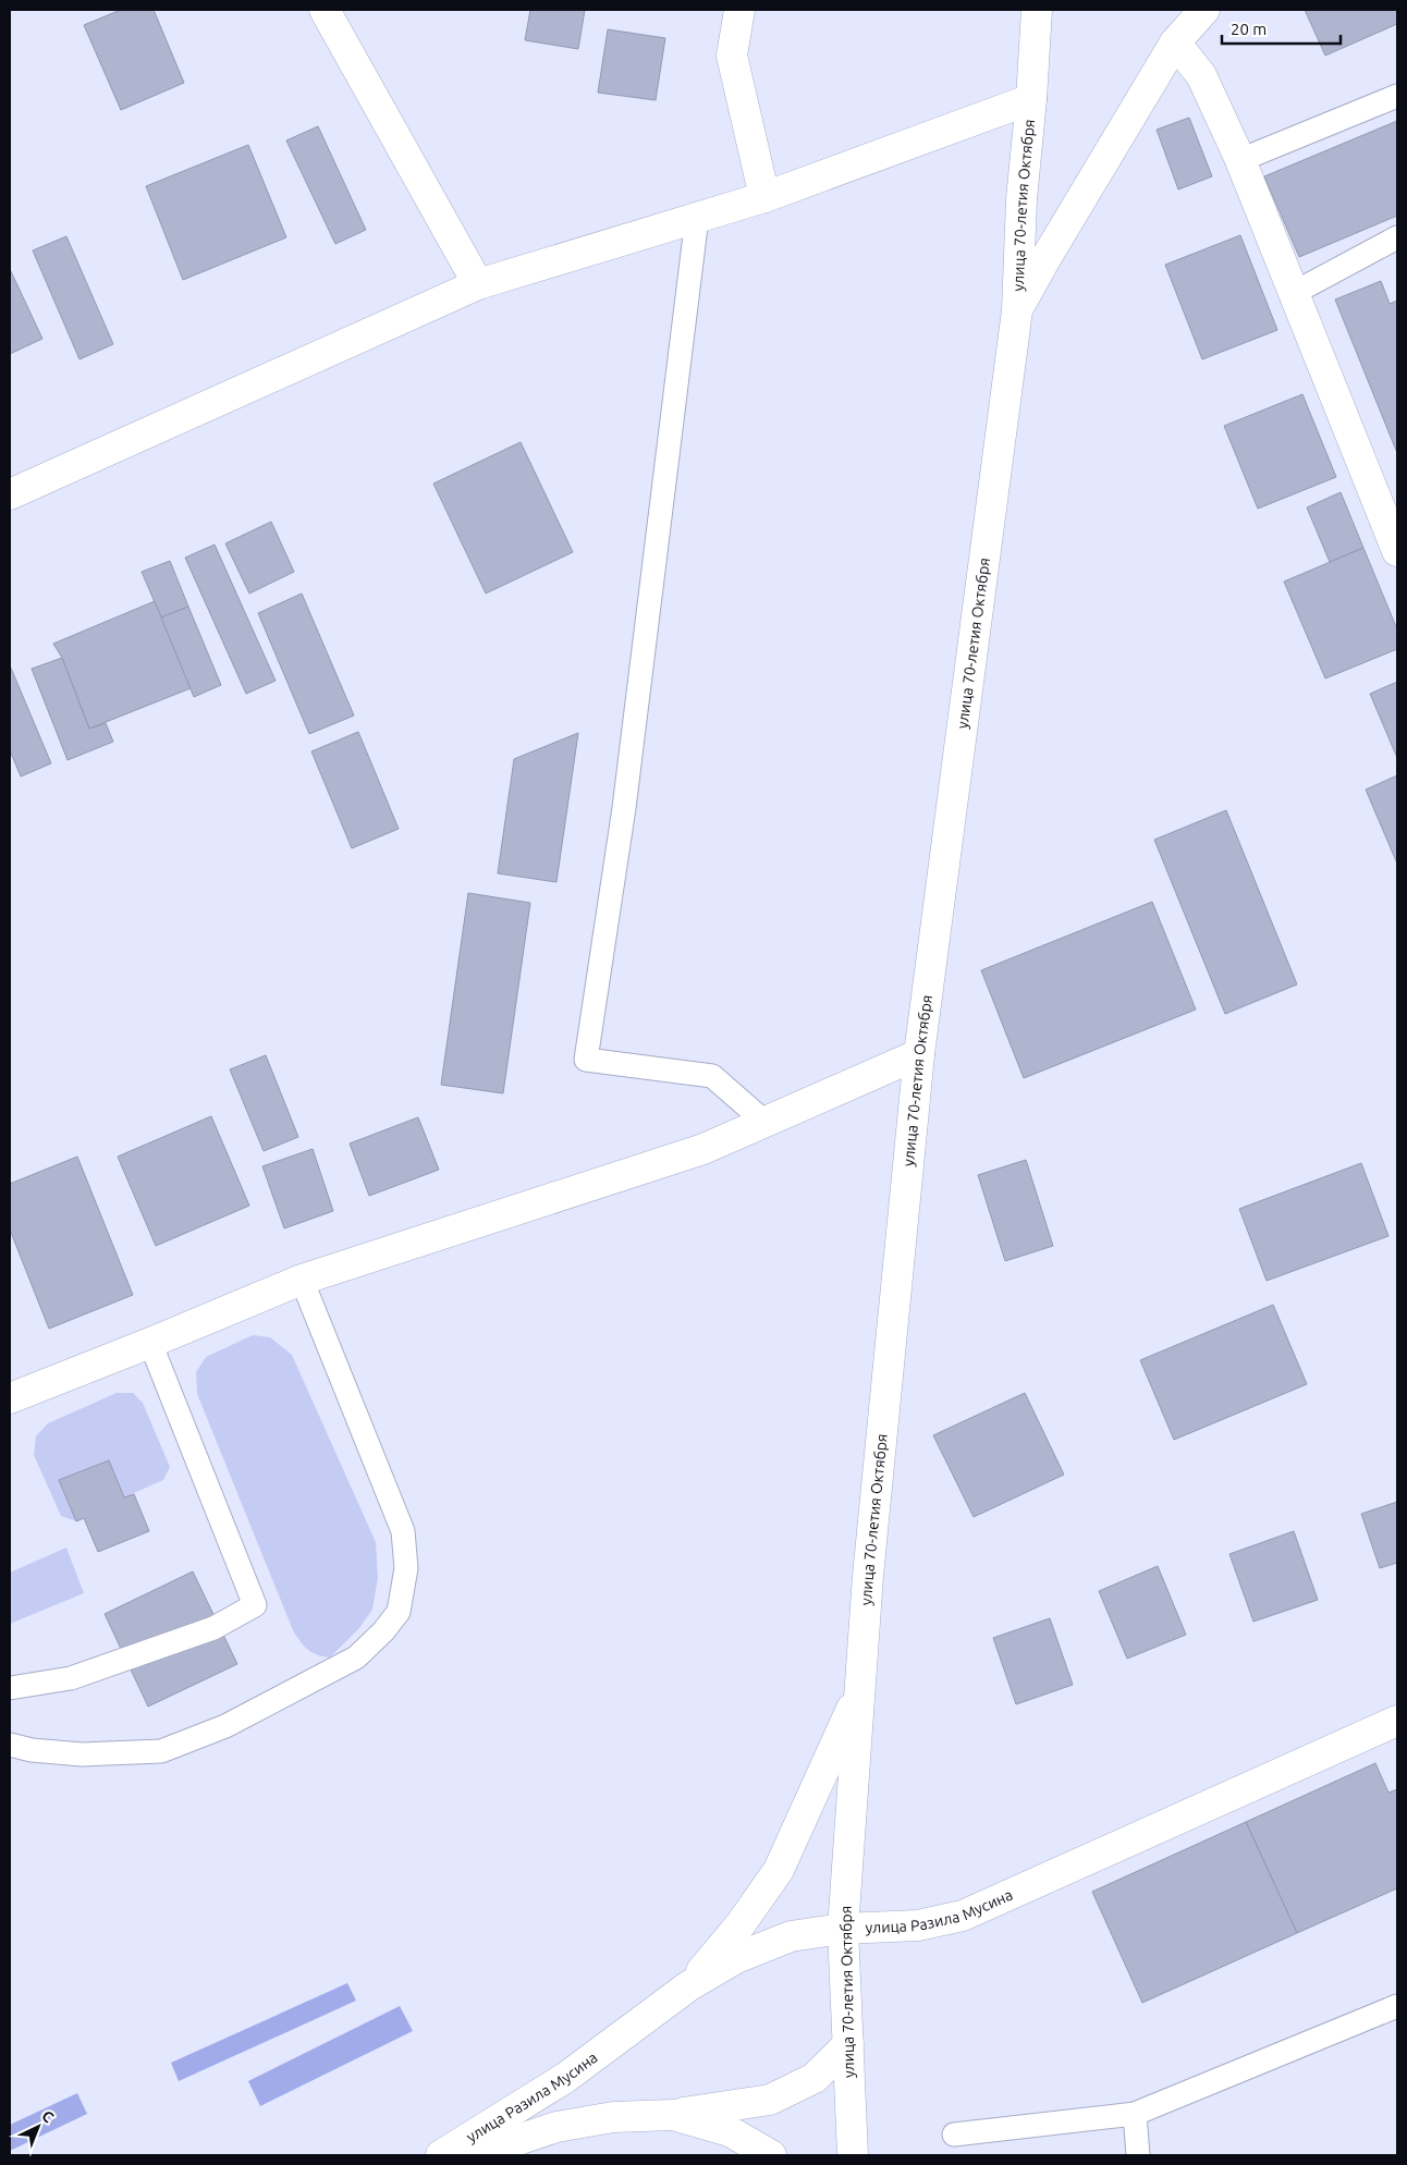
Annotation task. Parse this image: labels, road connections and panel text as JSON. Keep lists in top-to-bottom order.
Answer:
{
  "streets": {
    "main road": ["улица 70-летия Октября", "улица Разила Мусина"]
  },
  "crossings": [
    ["улица 70-летия Октября", "улица Разила Мусина"]
  ],
  "scale_bar": "20 m",
  "north": "top right"
}
